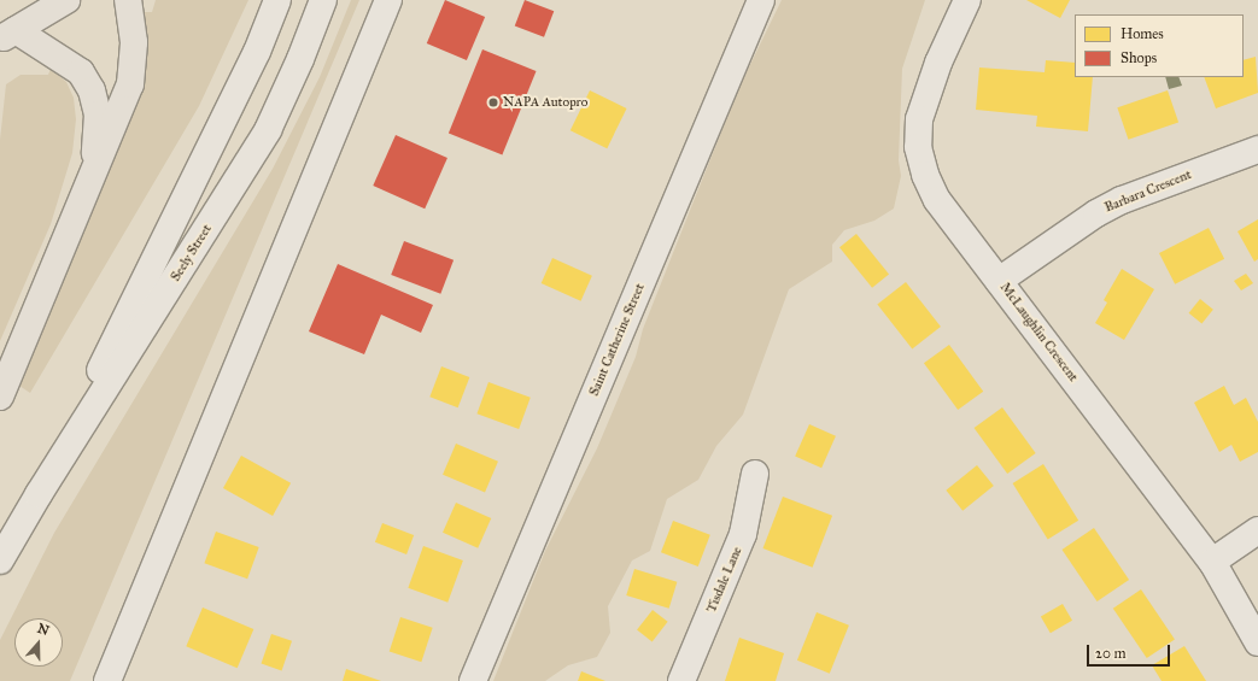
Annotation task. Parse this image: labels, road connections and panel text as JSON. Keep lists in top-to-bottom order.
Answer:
{
  "streets": {
    "street": [
      "Barbara Crescent",
      "Seely Street",
      "McLaughlin Crescent",
      "Saint Catherine Street",
      "Tisdale Lane"
    ]
  },
  "crossings": [
    ["Barbara Crescent", "McLaughlin Crescent"]
  ],
  "places": ["NAPA Autopro"],
  "legend": ["Homes", "Shops"],
  "scale_bar": "20 m",
  "north": "top"
}
